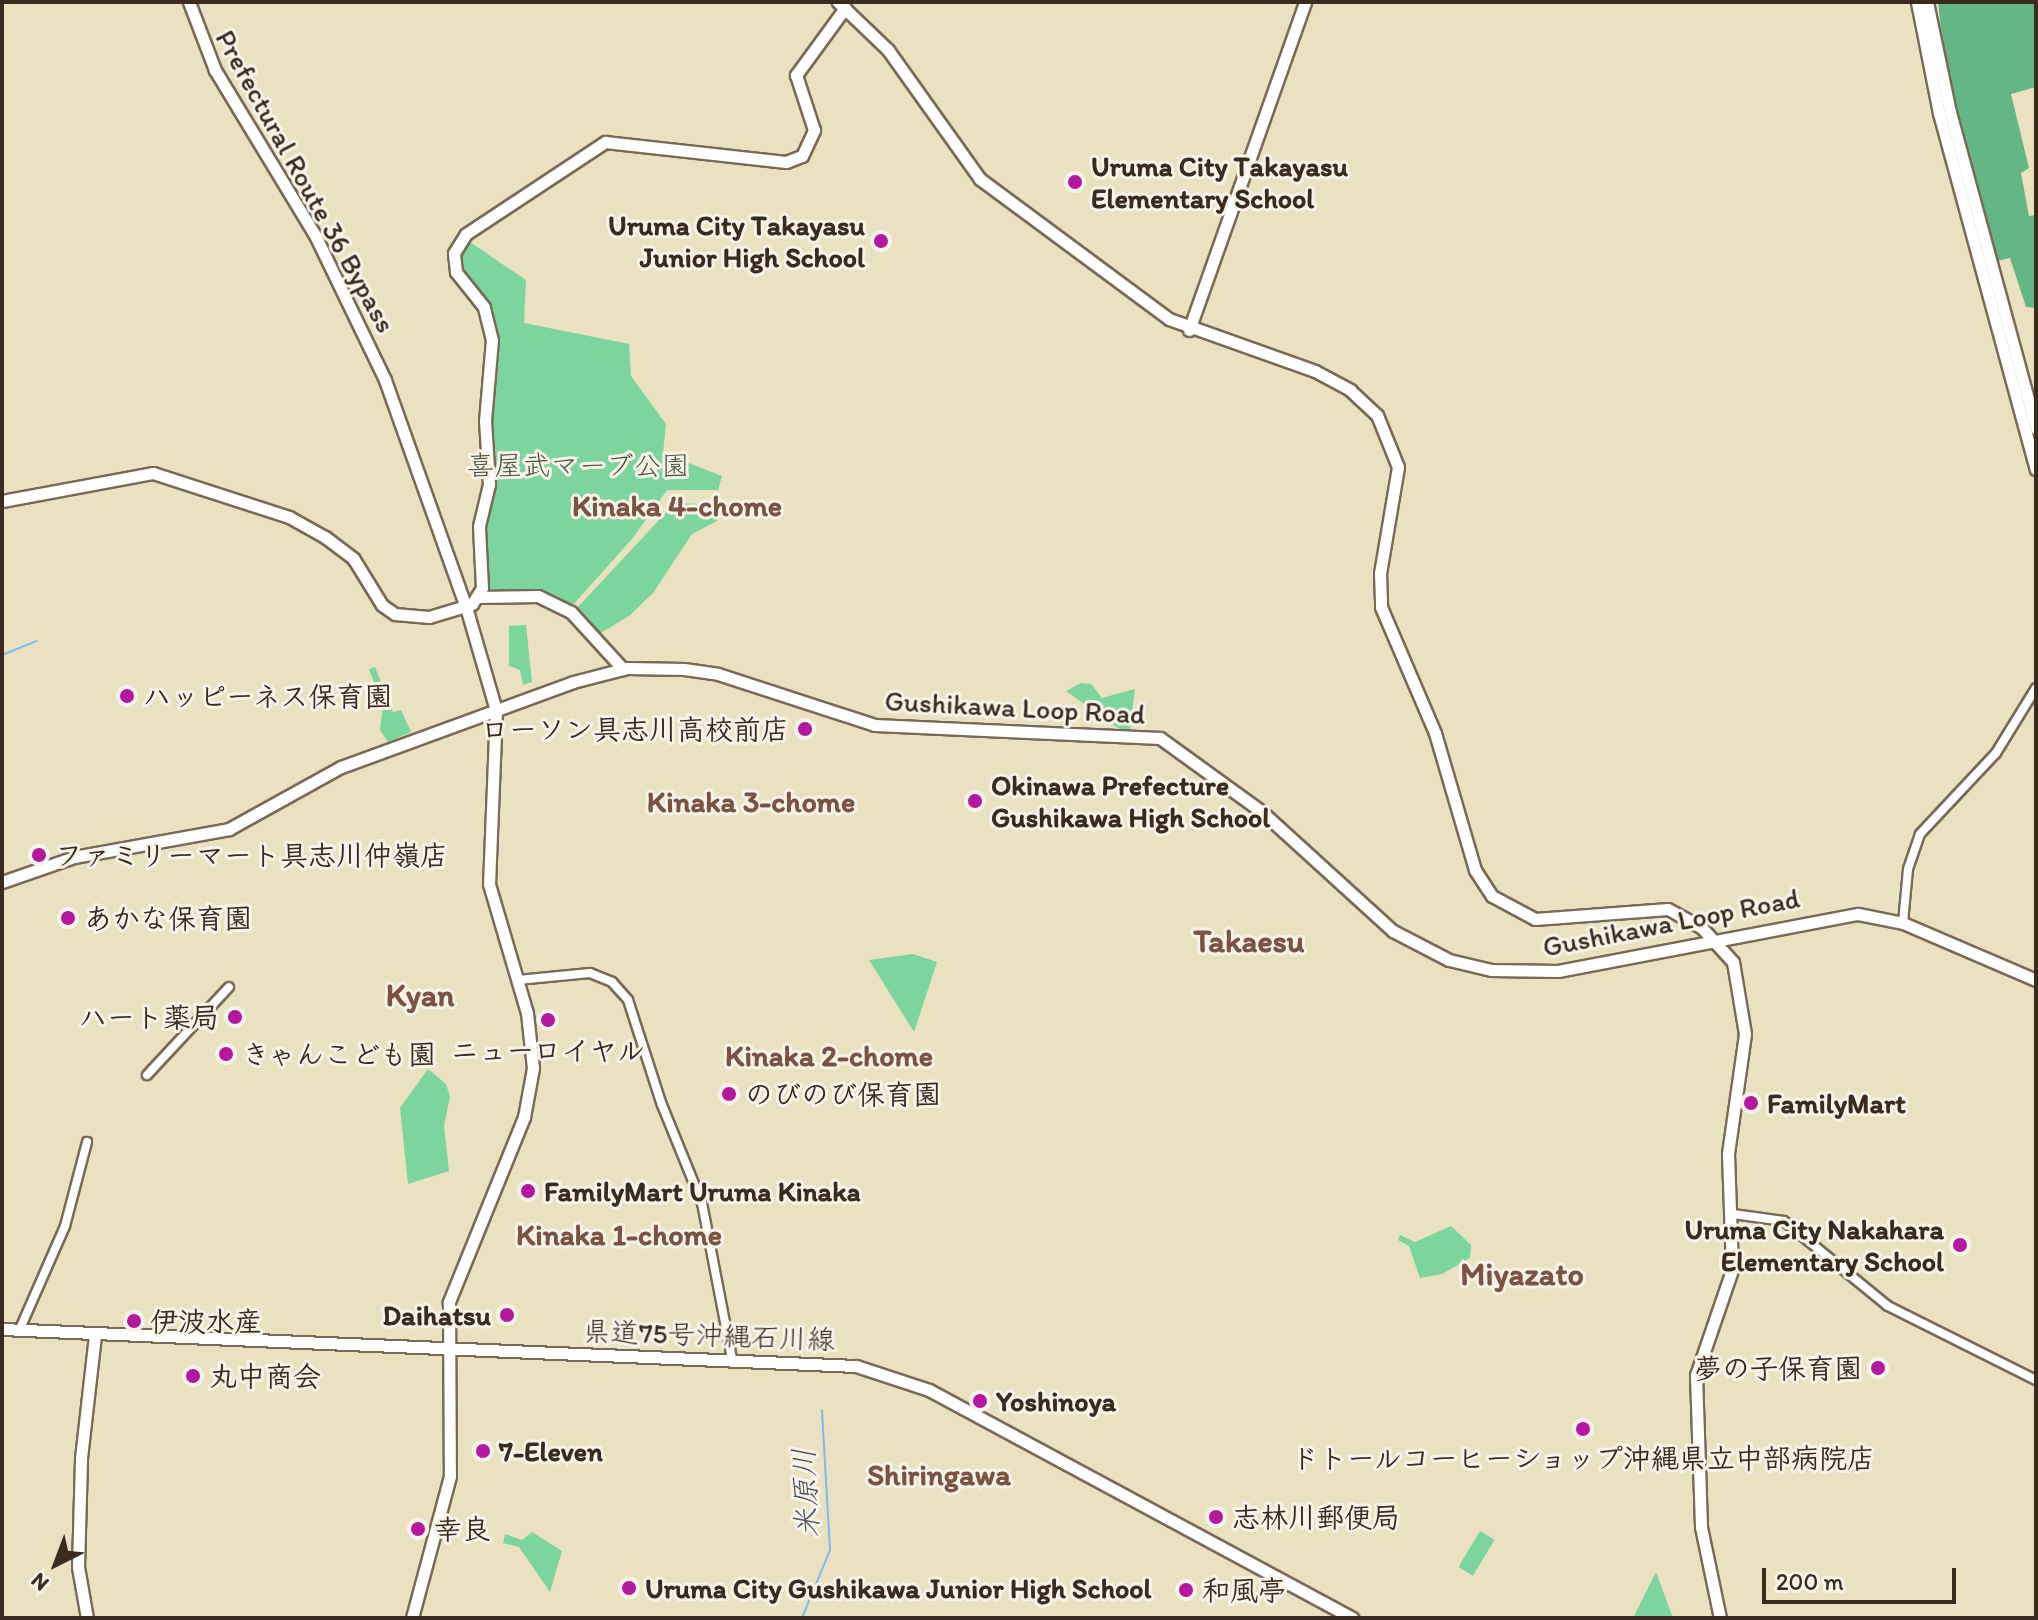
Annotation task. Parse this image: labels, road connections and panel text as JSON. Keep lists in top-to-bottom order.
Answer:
{
  "streets": {
    "main road": ["Prefectural Route 36 Bypass", "Gushikawa Loop Road", "県道75号沖縄石川線"]
  },
  "crossings": [
    ["Prefectural Route 36 Bypass", "Gushikawa Loop Road"]
  ],
  "districts": [
    "Kinaka 4-chome",
    "Kinaka 3-chome",
    "Takaesu",
    "Kyan",
    "Kinaka 2-chome",
    "Kinaka 1-chome",
    "Miyazato",
    "Shiringawa"
  ],
  "water": ["米原川"],
  "parks": ["喜屋武マーブ公園"],
  "places": [
    "Uruma City Takayasu Elementary School",
    "Uruma City Takayasu Junior High School",
    "ハッピーネス保育園",
    "ローソン具志川高校前店",
    "Okinawa Prefecture Gushikawa High School",
    "ファミリーマート具志川仲嶺店",
    "あかな保育園",
    "ハート薬局",
    "ニューロイヤル",
    "きゃんこども園",
    "のびのび保育園",
    "FamilyMart",
    "FamilyMart Uruma Kinaka",
    "Uruma City Nakahara Elementary School",
    "Daihatsu",
    "伊波水産",
    "夢の子保育園",
    "丸中商会",
    "Yoshinoya",
    "ドトールコーヒーショップ沖縄県立中部病院店",
    "7-Eleven",
    "志林川郵便局",
    "幸良",
    "Uruma City Gushikawa Junior High School",
    "和風亭"
  ],
  "scale_bar": "200 m",
  "north": "bottom left"
}
